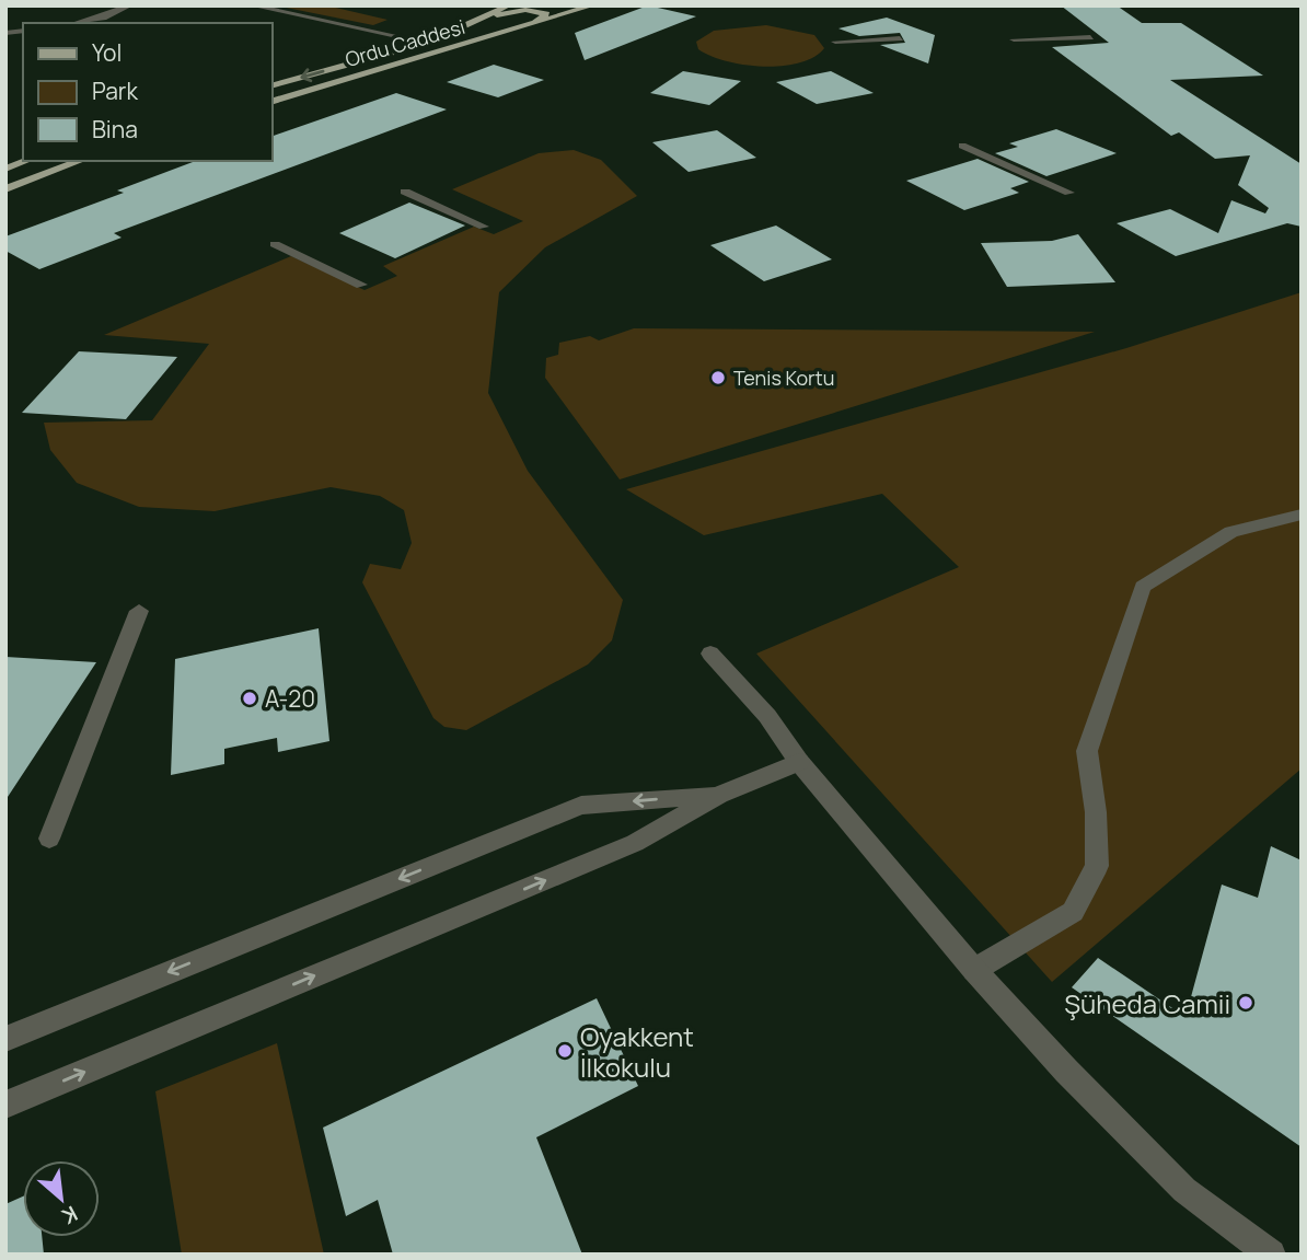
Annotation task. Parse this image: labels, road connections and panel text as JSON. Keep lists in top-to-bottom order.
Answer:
{
  "streets": {
    "main road": ["Ordu Caddesi"]
  },
  "places": [
    "Tenis Kortu",
    "A-20",
    "Şüheda Camii",
    "Oyakkent İlkokulu"
  ],
  "legend": ["Yol", "Park", "Bina"],
  "north": "bottom right"
}
